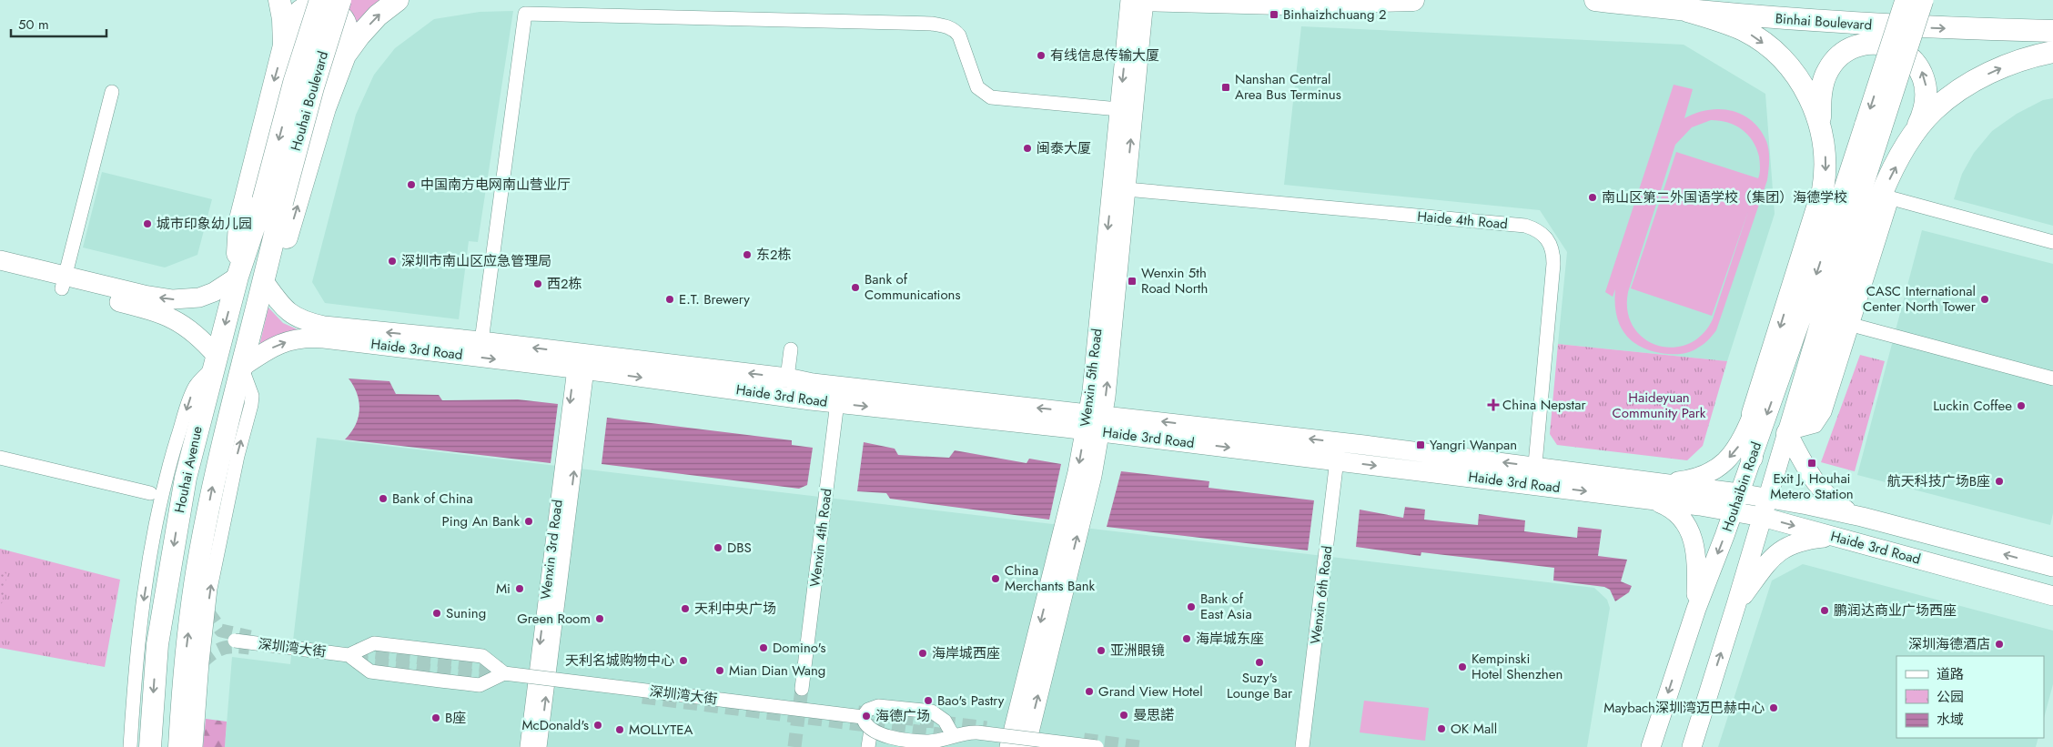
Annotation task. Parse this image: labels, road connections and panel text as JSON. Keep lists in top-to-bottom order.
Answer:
{
  "streets": {
    "main road": [
      "Binhai Boulevard",
      "Houhai Boulevard",
      "Haide 3rd Road",
      "Wenxin 5th Road",
      "Houhai Avenue",
      "Houhaibin Road"
    ],
    "street": [
      "Haide 4th Road",
      "Wenxin 4th Road",
      "Wenxin 3rd Road",
      "Wenxin 6th Road",
      "深圳湾大街"
    ]
  },
  "crossings": [
    ["Houhai Boulevard", "Houhai Avenue"],
    ["Haide 4th Road", "Haide 3rd Road"],
    ["Haide 4th Road", "Wenxin 5th Road"],
    ["Haide 3rd Road", "Wenxin 5th Road"],
    ["Haide 3rd Road", "Houhai Avenue"],
    ["Haide 3rd Road", "Houhaibin Road"],
    ["Haide 3rd Road", "Wenxin 4th Road"],
    ["Haide 3rd Road", "Wenxin 3rd Road"],
    ["Haide 3rd Road", "Wenxin 6th Road"]
  ],
  "one_way": ["Binhai Boulevard"],
  "parks": ["Haideyuan Community Park"],
  "places": {
    "transit": [
      "Binhaizhchuang 2",
      "Nanshan Central Area Bus Terminus",
      "Wenxin 5th Road North",
      "Yangri Wanpan",
      "Exit J, Houhai Metero Station"
    ],
    "other": [
      "有线信息传输大厦",
      "闽泰大厦",
      "中国南方电网南山营业厅",
      "南山区第二外国语学校（集团）海德学校",
      "城市印象幼儿园",
      "东2栋",
      "深圳市南山区应急管理局",
      "西2栋",
      "Bank of Communications",
      "E.T. Brewery",
      "CASC International Center North Tower",
      "Luckin Coffee",
      "航天科技广场B座",
      "Bank of China",
      "Ping An Bank",
      "DBS",
      "China Merchants Bank",
      "Mi",
      "Bank of East Asia",
      "天利中央广场",
      "鹏润达商业广场西座",
      "Suning",
      "Green Room",
      "海岸城东座",
      "深圳海德酒店",
      "Domino's",
      "亚洲眼镜",
      "海岸城西座",
      "天利名城购物中心",
      "Suzy's Lounge Bar",
      "Kempinski Hotel Shenzhen",
      "Mian Dian Wang",
      "Grand View Hotel",
      "Bao's Pastry",
      "Maybach深圳湾迈巴赫中心",
      "曼思諾",
      "海德广场",
      "B座",
      "McDonald's",
      "OK Mall",
      "MOLLYTEA"
    ],
    "health": ["China Nepstar"]
  },
  "legend": ["道路", "公园", "水域"],
  "scale_bar": "50 m"
}
